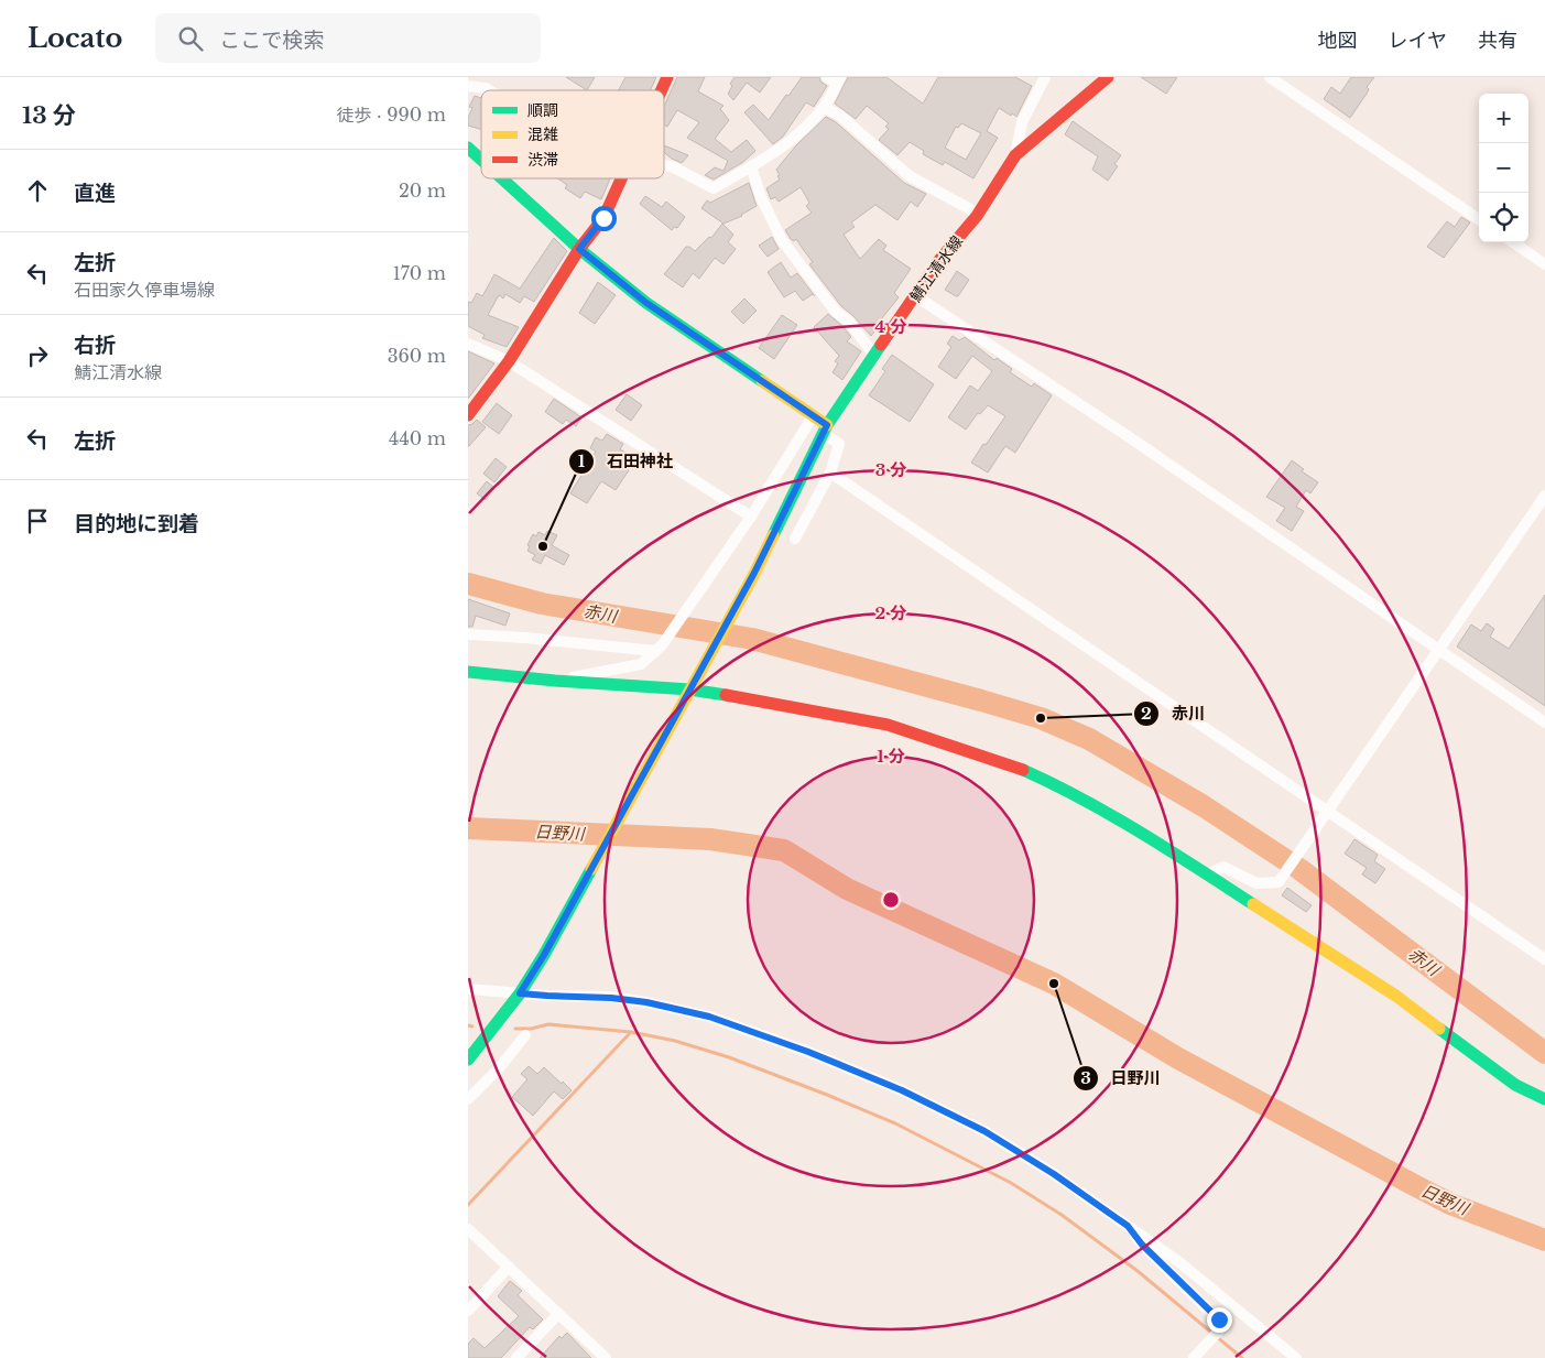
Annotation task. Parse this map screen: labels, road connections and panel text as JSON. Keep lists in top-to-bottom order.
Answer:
{
  "streets": {
    "main road": ["鯖江清水線"]
  },
  "water": ["赤川", "日野川"],
  "places": ["石田神社", "赤川", "日野川"],
  "legend": ["順調", "混雑", "渋滞"],
  "page": {
    "header": "Locato",
    "search": "ここで検索",
    "nav": ["地図", "レイヤ", "共有"],
    "heading": ["13 分", "徒歩 · 990 m"],
    "map_buttons": ["+", "−"],
    "list": [
      ["直進", "20 m"],
      ["左折", "石田家久停車場線", "170 m"],
      ["右折", "鯖江清水線", "360 m"],
      ["左折", "440 m"],
      "目的地に到着"
    ]
  },
  "rings": [
    "4 分",
    "3 分",
    "2 分",
    "1 分"
  ]
}
